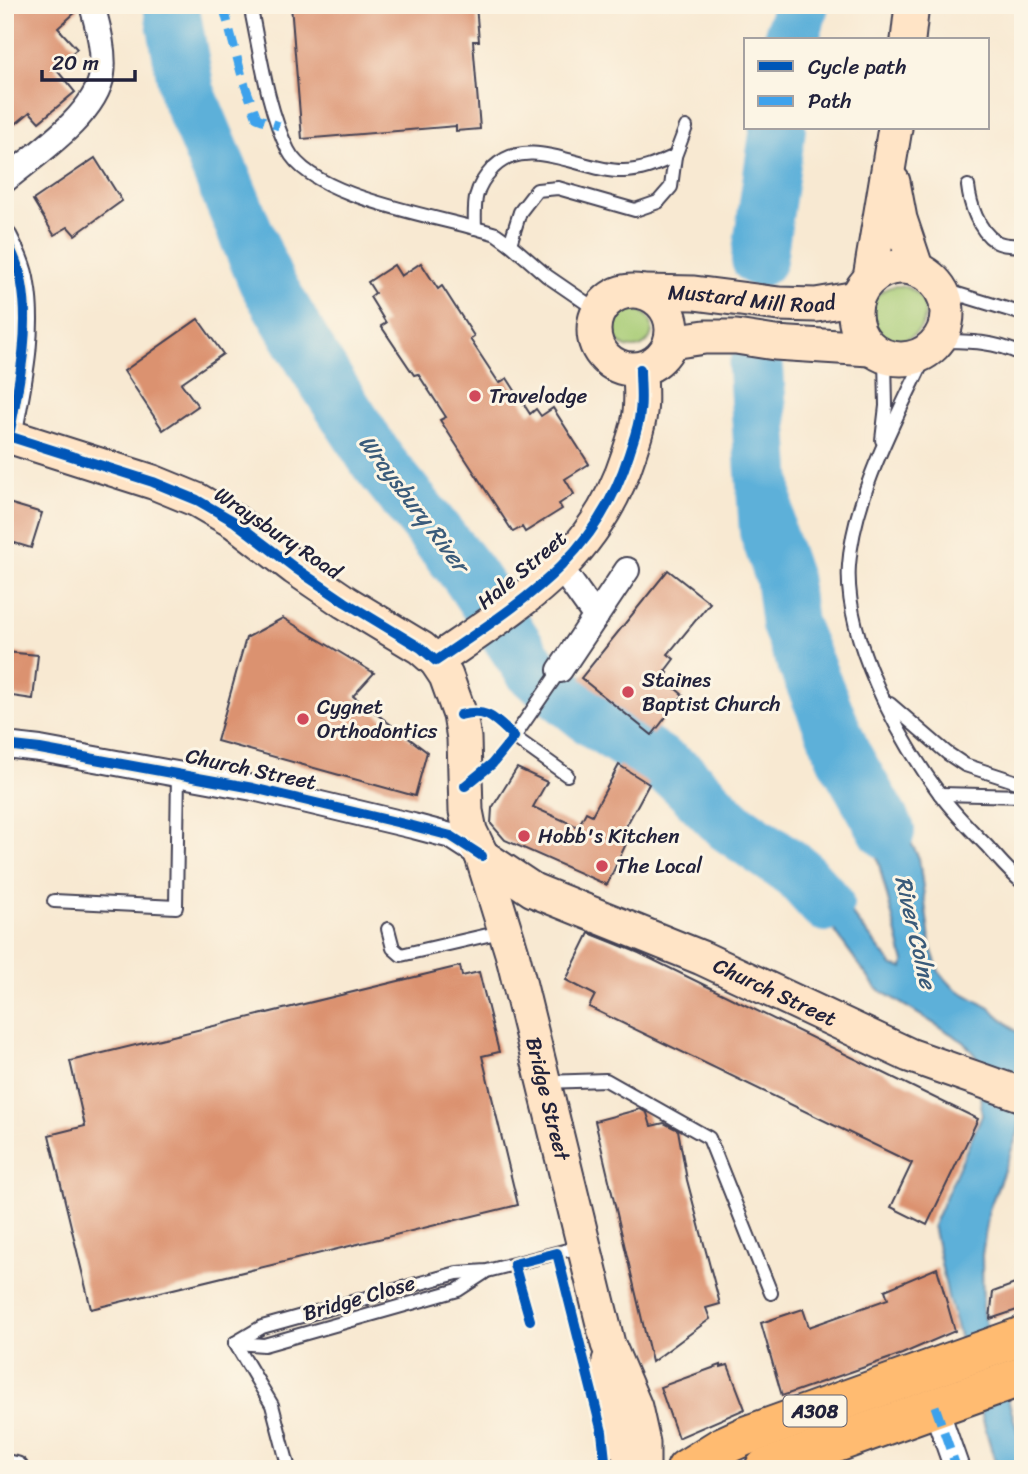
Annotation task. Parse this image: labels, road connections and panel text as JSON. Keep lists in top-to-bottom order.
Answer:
{
  "streets": {
    "main road": [
      "Mustard Mill Road",
      "Wraysbury Road",
      "Hale Street",
      "Church Street",
      "Bridge Street",
      "A308"
    ],
    "lane": ["Bridge Close"]
  },
  "crossings": [
    ["Mustard Mill Road", "Hale Street"],
    ["Wraysbury Road", "Hale Street"],
    ["Wraysbury Road", "Church Street"],
    ["Wraysbury Road", "Bridge Street"],
    ["Church Street", "Bridge Street"],
    ["Bridge Street", "Bridge Close"]
  ],
  "water": ["Wraysbury River", "River Colne"],
  "places": [
    "Travelodge",
    "Staines Baptist Church",
    "Cygnet Orthodontics",
    "Hobb's Kitchen",
    "The Local"
  ],
  "legend": ["Cycle path", "Path"],
  "scale_bar": "20 m"
}
